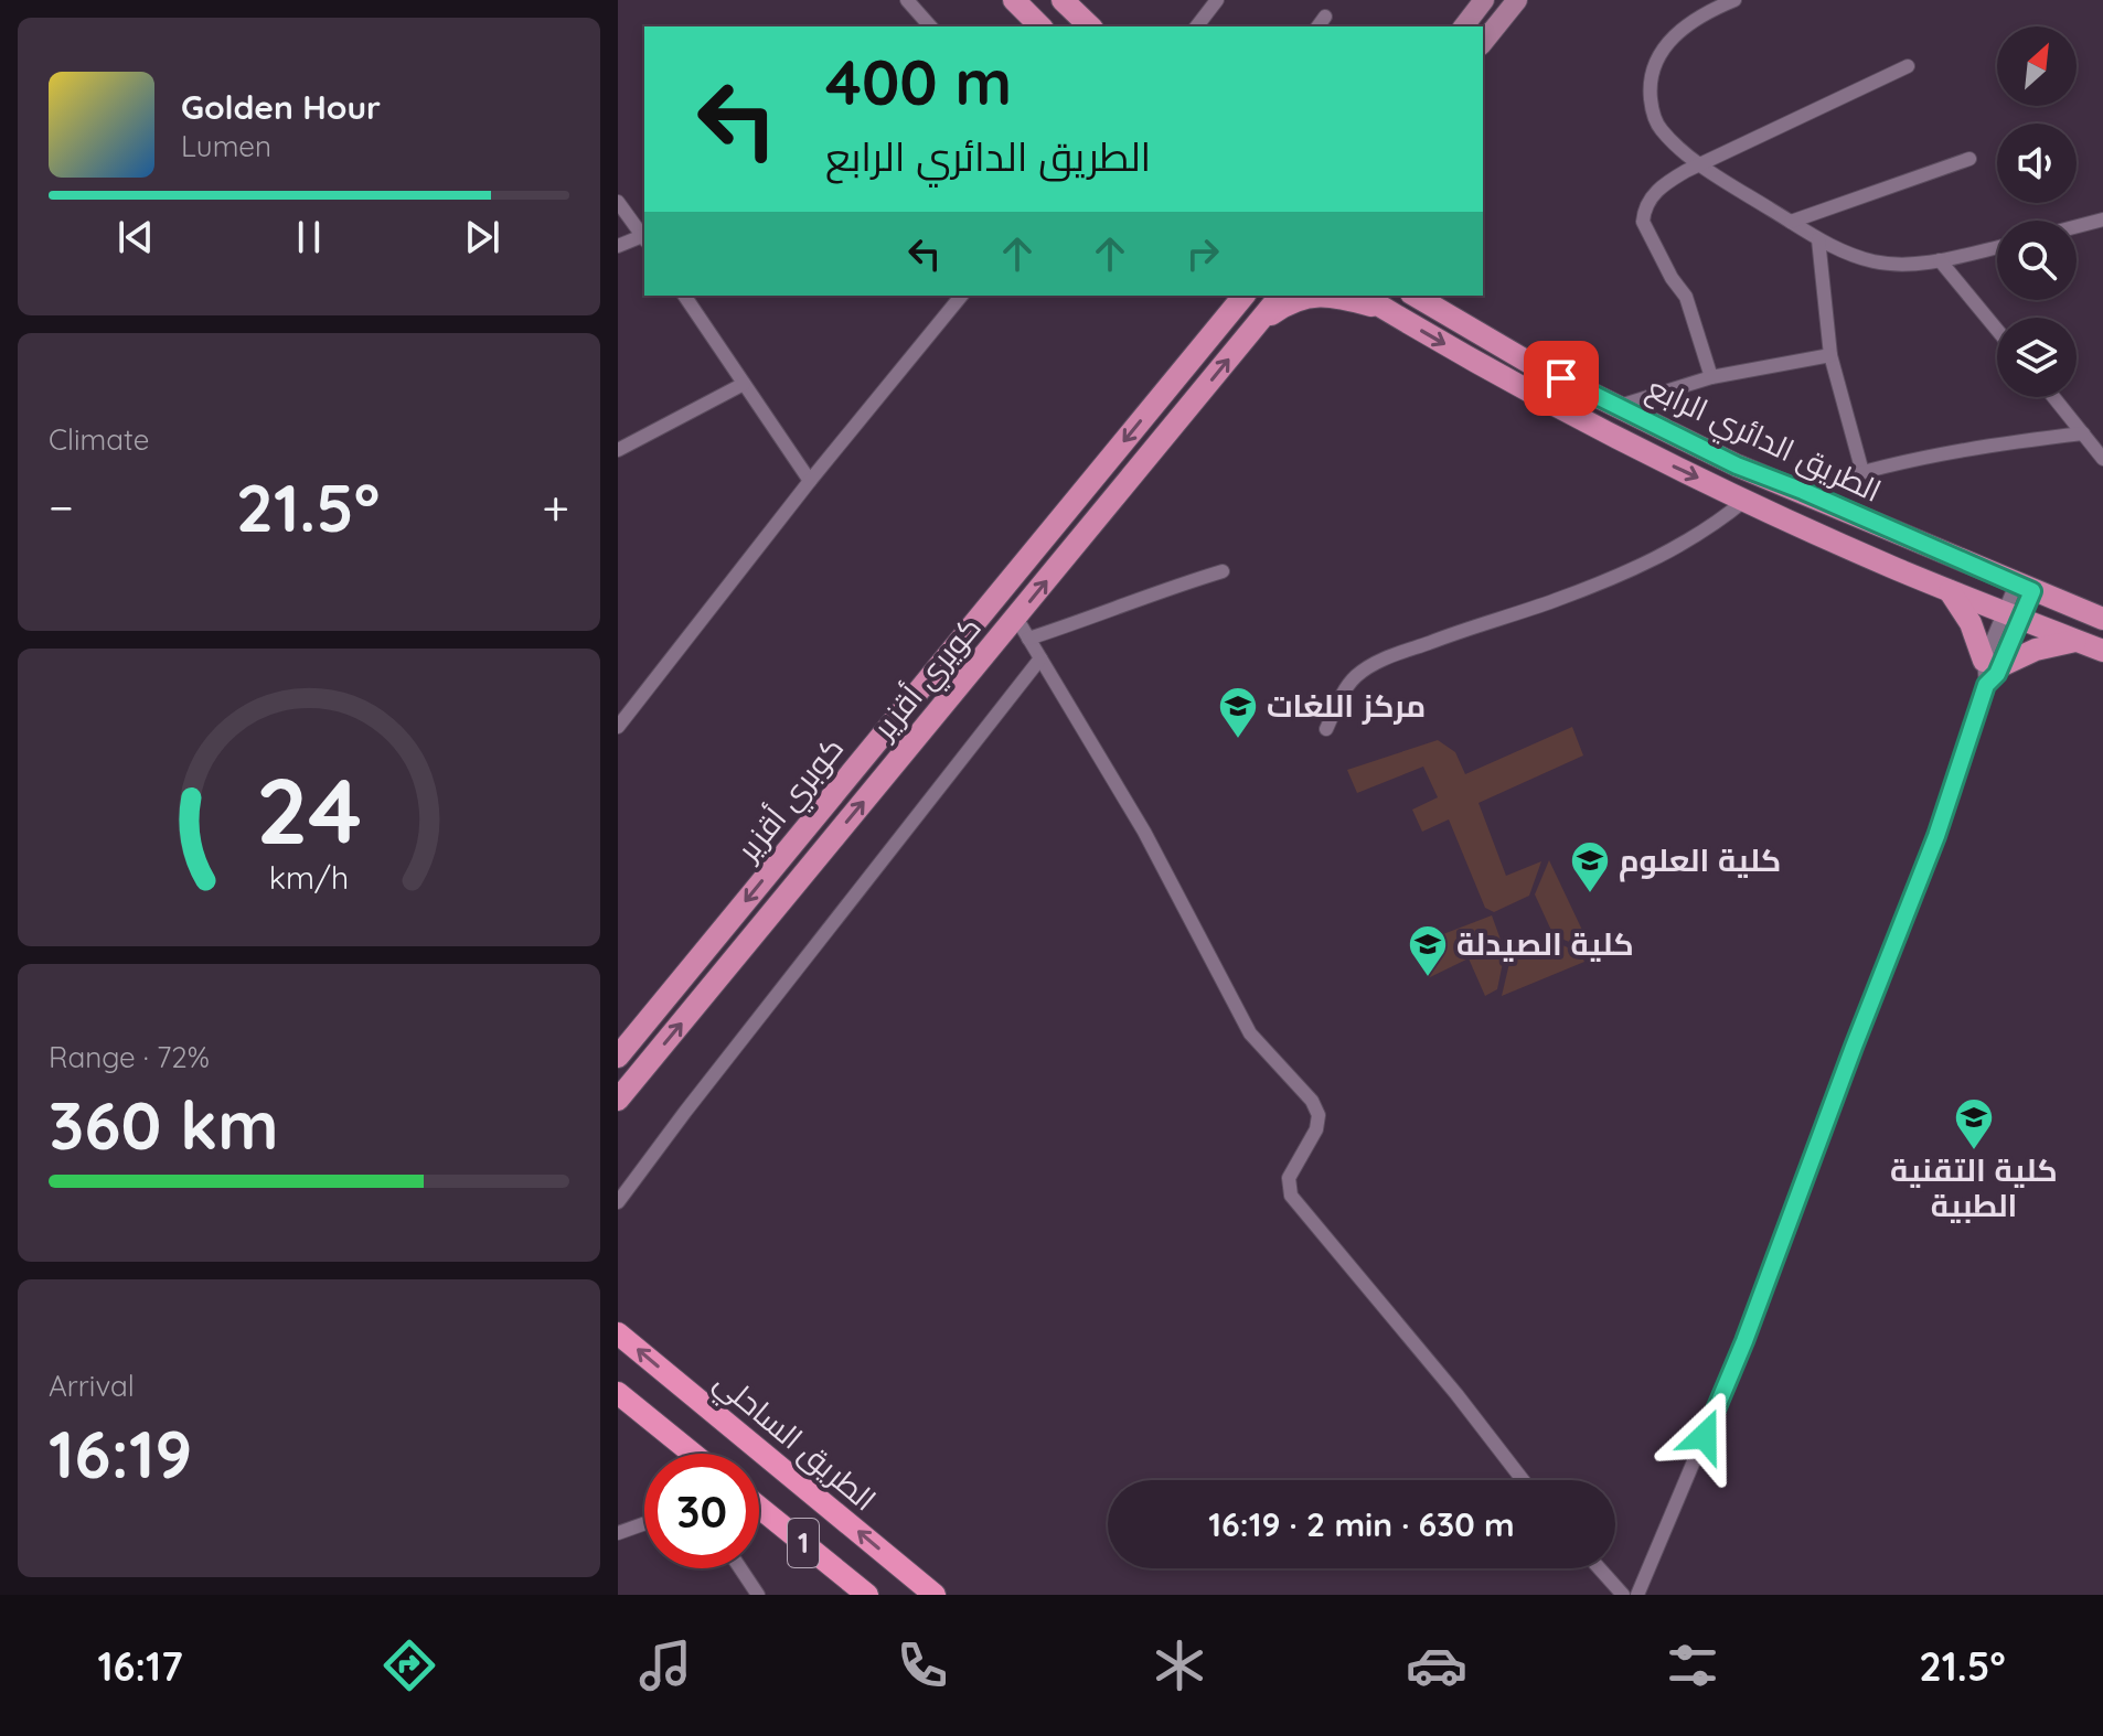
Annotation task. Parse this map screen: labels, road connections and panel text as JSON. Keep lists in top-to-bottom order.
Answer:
{
  "streets": {
    "highway": ["الطريق الساحلي", "1"],
    "main road": ["الطريق الدائري الرابع", "كويري أقزير", "كوبري أقزير"]
  },
  "one_way": ["كويري أقزير", "كوبري أقزير"],
  "places": {
    "school or university": [
      "مركز اللغات",
      "كلية العلوم",
      "كلية الصيدلة",
      "كلية التقنية الطبية"
    ]
  },
  "north": "top right",
  "page": {
    "turn": ["400 m", "الطريق الدائري الرابع"],
    "song": ["Golden Hour", "Lumen"],
    "tile": [
      "Climate",
      ["Range · 72%", "360 km"],
      ["Arrival", "16:19"]
    ],
    "heat": ["−", "21.5°", "+"],
    "limit": "30",
    "trip": "16:19 · 2 min · 630 m",
    "tabs": ["16:17", "21.5°"],
    "gauge": ["24", "km/h"]
  }
}
